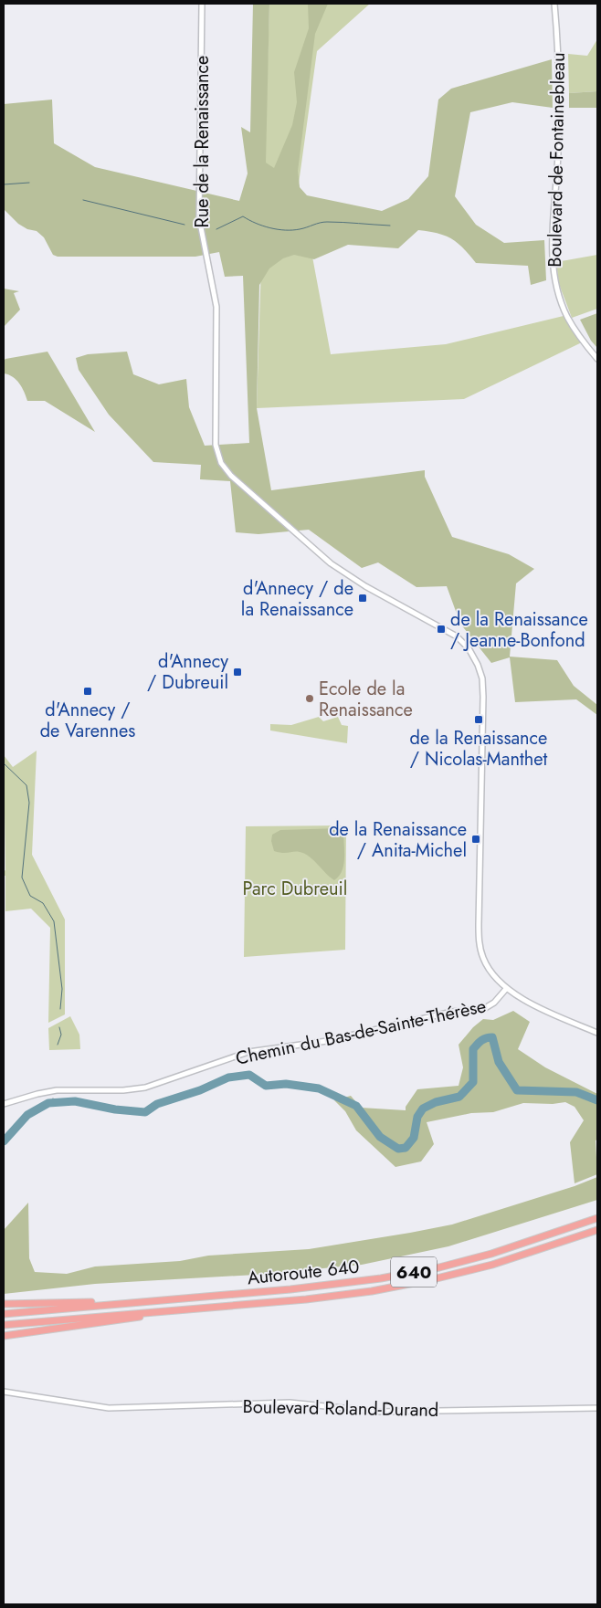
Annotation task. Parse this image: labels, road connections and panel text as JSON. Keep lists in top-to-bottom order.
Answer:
{
  "streets": {
    "highway": ["Autoroute 640", "640"],
    "street": [
      "Rue de la Renaissance",
      "Boulevard de Fontainebleau",
      "Chemin du Bas-de-Sainte-Thérèse",
      "Boulevard Roland-Durand"
    ]
  },
  "crossings": [
    ["Rue de la Renaissance", "Chemin du Bas-de-Sainte-Thérèse"]
  ],
  "parks": ["Parc Dubreuil"],
  "places": {
    "transit": [
      "d'Annecy / de la Renaissance",
      "de la Renaissance / Jeanne-Bonfond",
      "d'Annecy / Dubreuil",
      "d'Annecy / de Varennes",
      "de la Renaissance / Nicolas-Manthet",
      "de la Renaissance / Anita-Michel"
    ],
    "other": ["Ecole de la Renaissance"]
  }
}
